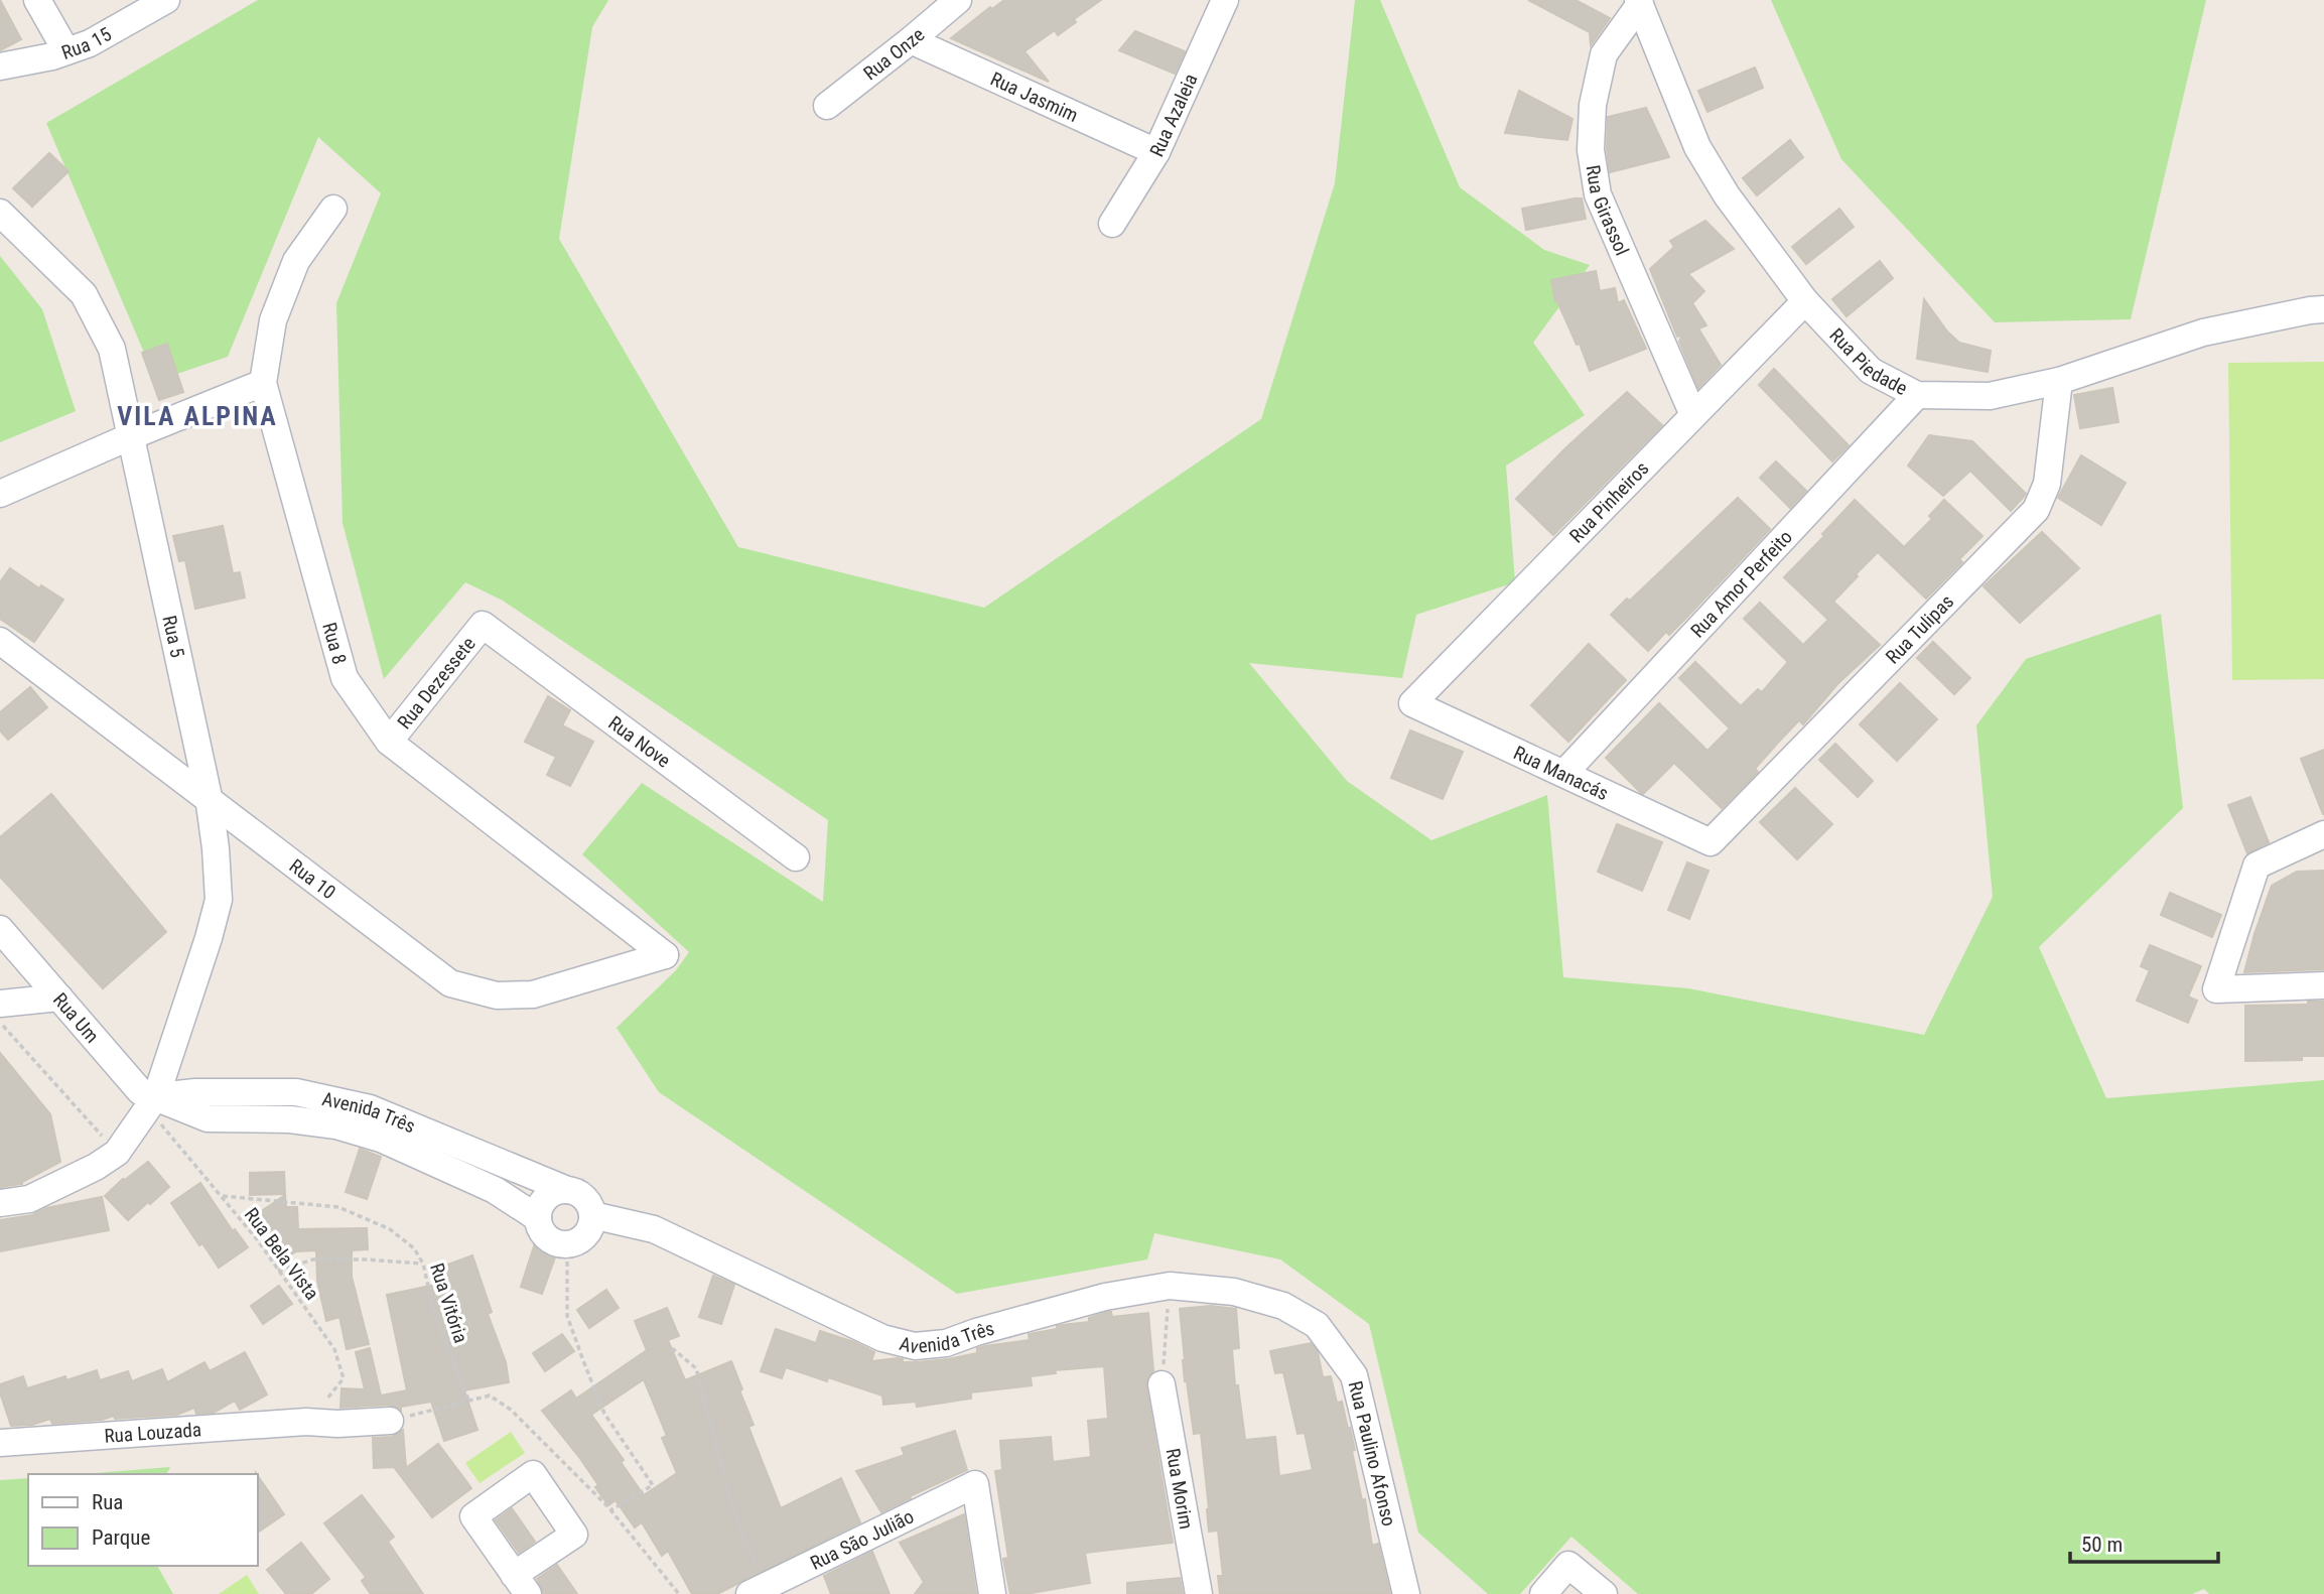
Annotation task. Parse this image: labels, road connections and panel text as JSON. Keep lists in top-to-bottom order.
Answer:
{
  "streets": {
    "street": [
      "Rua 15",
      "Rua Onze",
      "Rua Jasmim",
      "Rua Azaleia",
      "Rua Girassol",
      "Rua Piedade",
      "Rua Pinheiros",
      "Rua Amor Perfeito",
      "Rua Tulipas",
      "Rua 5",
      "Rua 8",
      "Rua Dezessete",
      "Rua Nove",
      "Rua Manacás",
      "Rua 10",
      "Rua Um",
      "Avenida Três",
      "Rua Louzada",
      "Rua Paulino Afonso",
      "Rua Morim",
      "Rua São Julião"
    ],
    "path": ["Rua Bela Vista", "Rua Vitória"]
  },
  "crossings": [
    ["Rua Onze", "Rua Jasmim"],
    ["Rua Jasmim", "Rua Azaleia"],
    ["Rua Girassol", "Rua Piedade"],
    ["Rua Girassol", "Rua Pinheiros"],
    ["Rua Piedade", "Rua Pinheiros"],
    ["Rua Piedade", "Rua Amor Perfeito"],
    ["Rua Piedade", "Rua Tulipas"],
    ["Rua Pinheiros", "Rua Manacás"],
    ["Rua Amor Perfeito", "Rua Manacás"],
    ["Rua Tulipas", "Rua Manacás"],
    ["Rua 5", "Rua 10"],
    ["Rua 5", "Rua Um"],
    ["Rua 5", "Avenida Três"],
    ["Rua 5", "Rua Bela Vista"],
    ["Rua 8", "Rua Dezessete"],
    ["Rua 8", "Rua 10"],
    ["Rua Dezessete", "Rua Nove"],
    ["Rua Um", "Avenida Três"],
    ["Rua Um", "Rua Bela Vista"],
    ["Avenida Três", "Rua Bela Vista"],
    ["Avenida Três", "Rua Paulino Afonso"],
    ["Rua Bela Vista", "Rua Vitória"],
    ["Rua Bela Vista", "Rua Louzada"]
  ],
  "districts": ["VILA ALPINA"],
  "legend": ["Rua", "Parque"],
  "scale_bar": "50 m"
}
